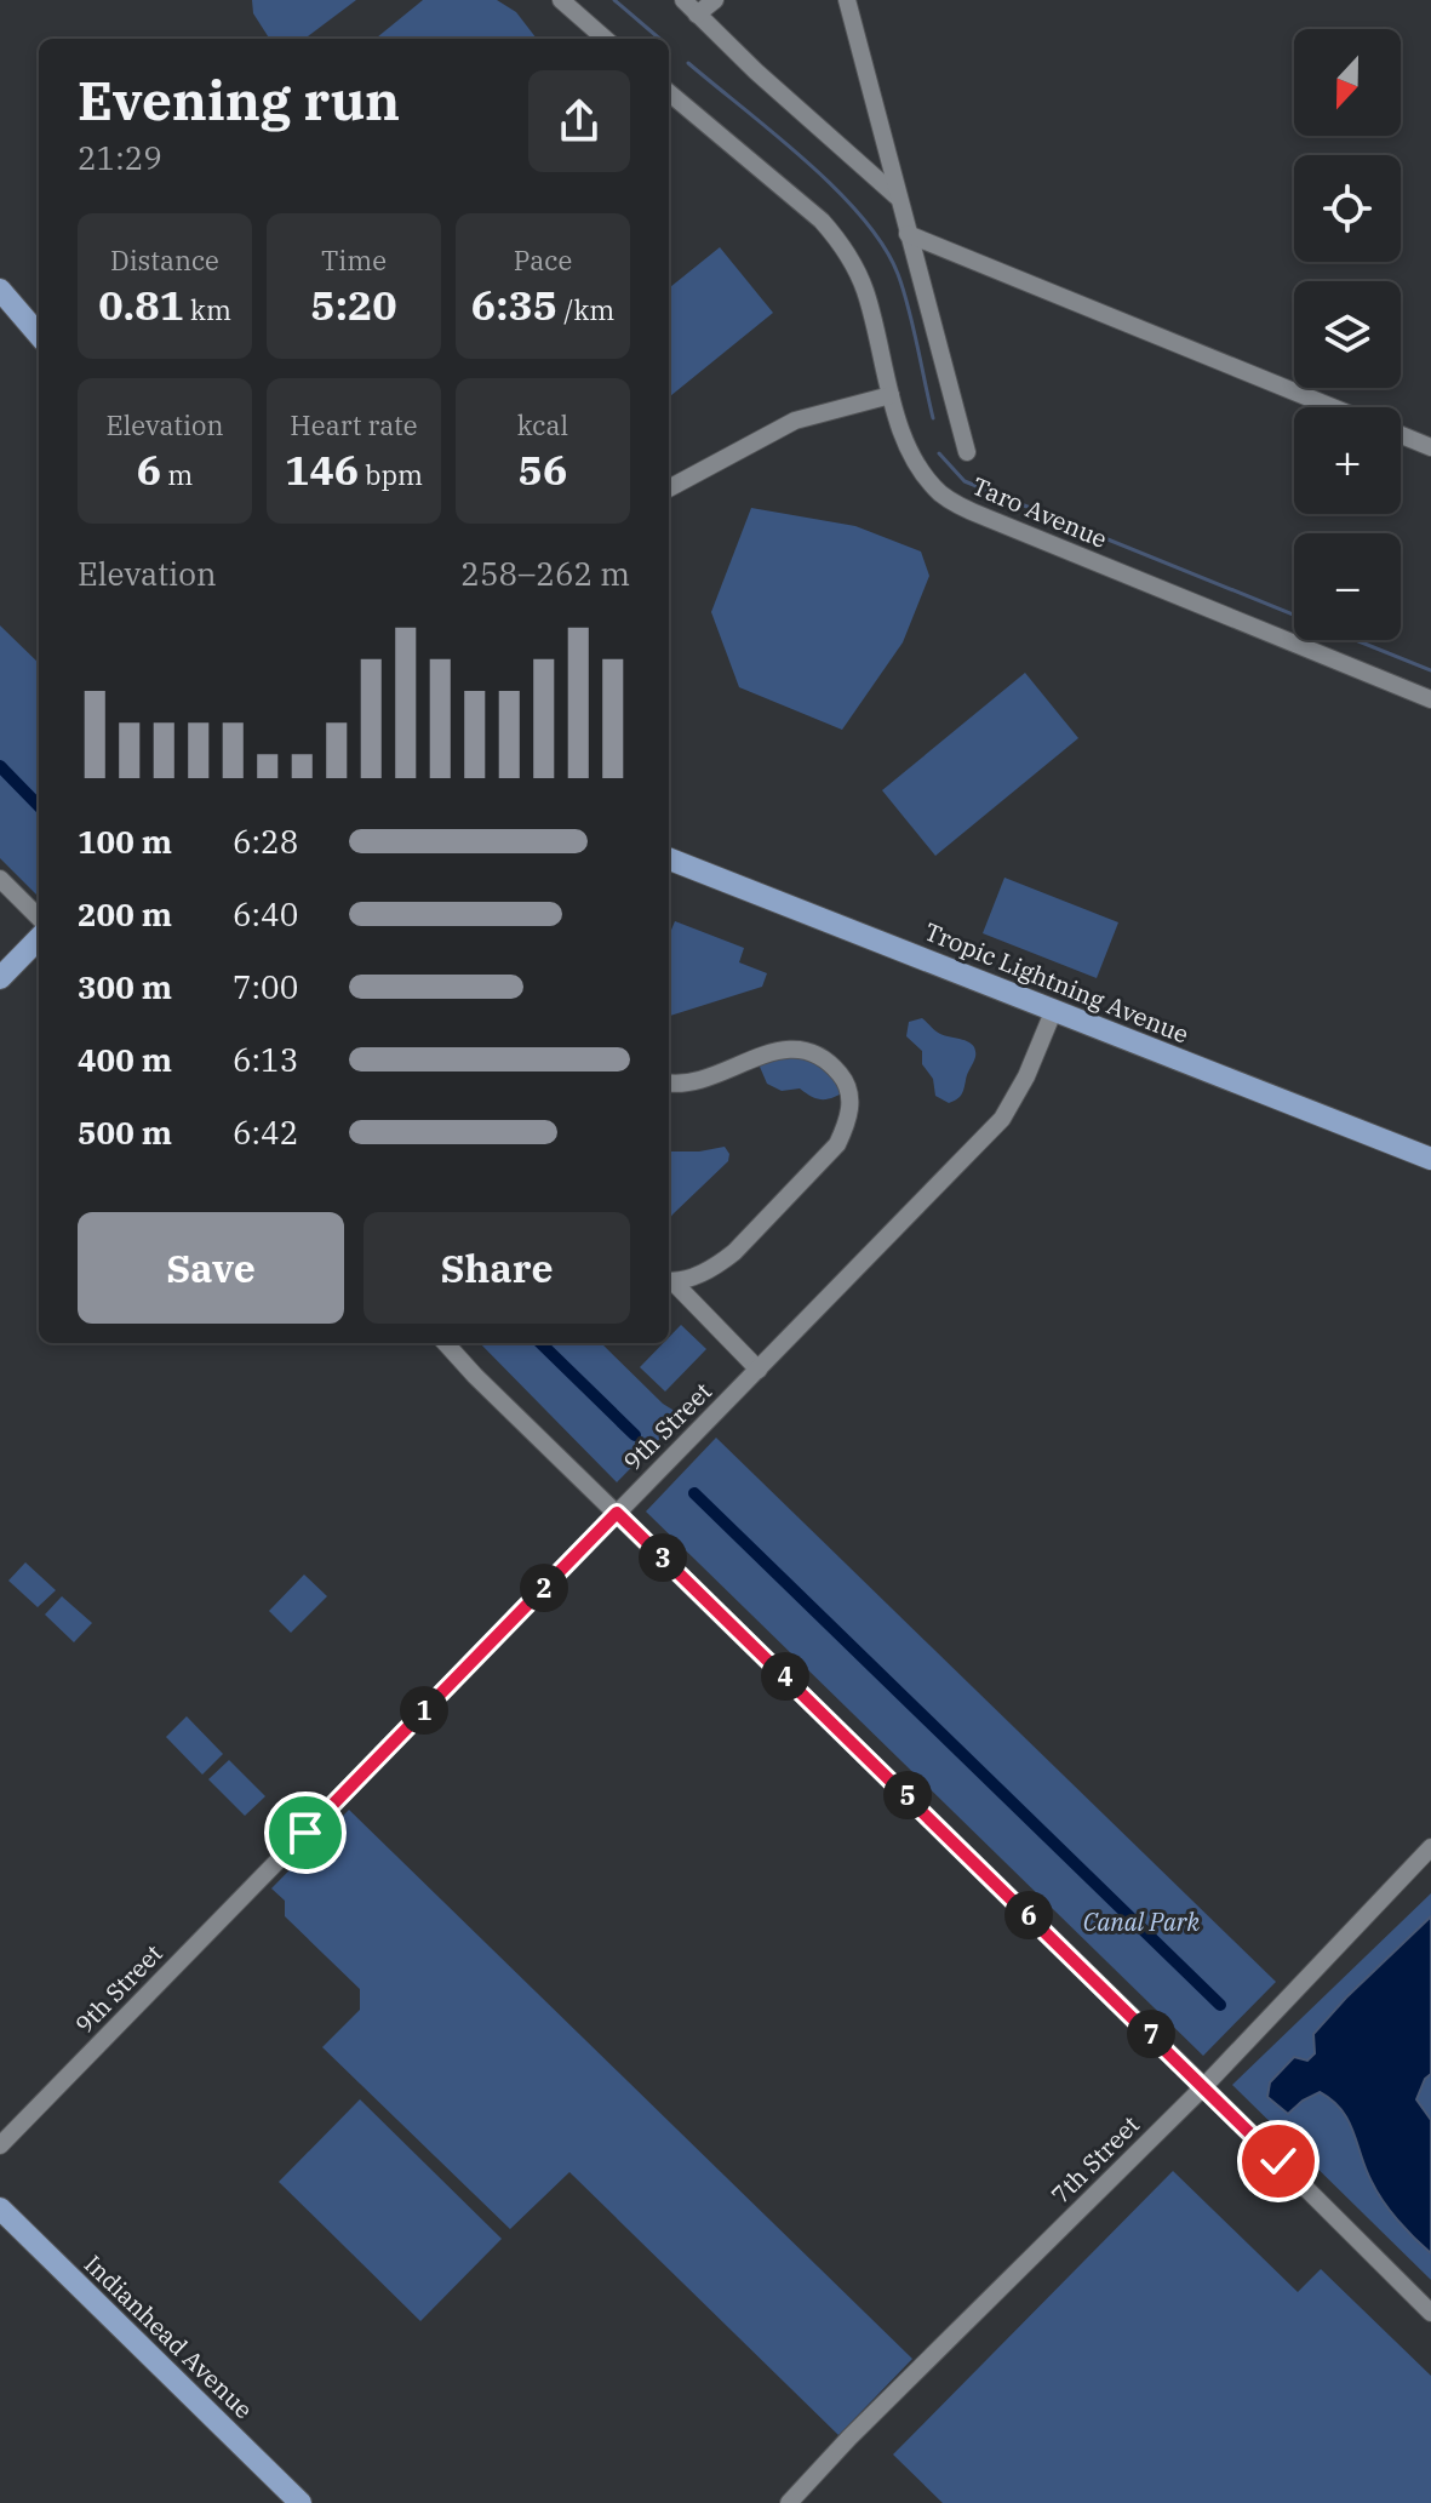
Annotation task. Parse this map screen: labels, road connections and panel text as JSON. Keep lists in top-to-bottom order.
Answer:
{
  "streets": {
    "main road": ["Tropic Lightning Avenue", "Indianhead Avenue"],
    "street": ["Taro Avenue", "9th Street", "7th Street"]
  },
  "crossings": [
    ["Tropic Lightning Avenue", "9th Street"]
  ],
  "parks": ["Canal Park"],
  "north": "bottom",
  "page": {
    "map_buttons": ["+", "−"],
    "heading": ["Evening run", "21:29"],
    "stats": [
      ["Distance", "0.81 km"],
      ["Time", "5:20"],
      ["Pace", "6:35 /km"],
      ["Elevation", "6 m"],
      ["Heart rate", "146 bpm"],
      ["kcal", "56"]
    ],
    "chart": ["Elevation", "258–262 m"],
    "list": [
      {
        "name": "100 m",
        "note": "6:28"
      },
      {
        "name": "200 m",
        "note": "6:40"
      },
      {
        "name": "300 m",
        "note": "7:00"
      },
      {
        "name": "400 m",
        "note": "6:13"
      },
      {
        "name": "500 m",
        "note": "6:42"
      }
    ],
    "buttons": ["Save", "Share"],
    "pins": [
      "3",
      "2",
      "4",
      "1",
      "5",
      "6",
      "7"
    ]
  }
}
